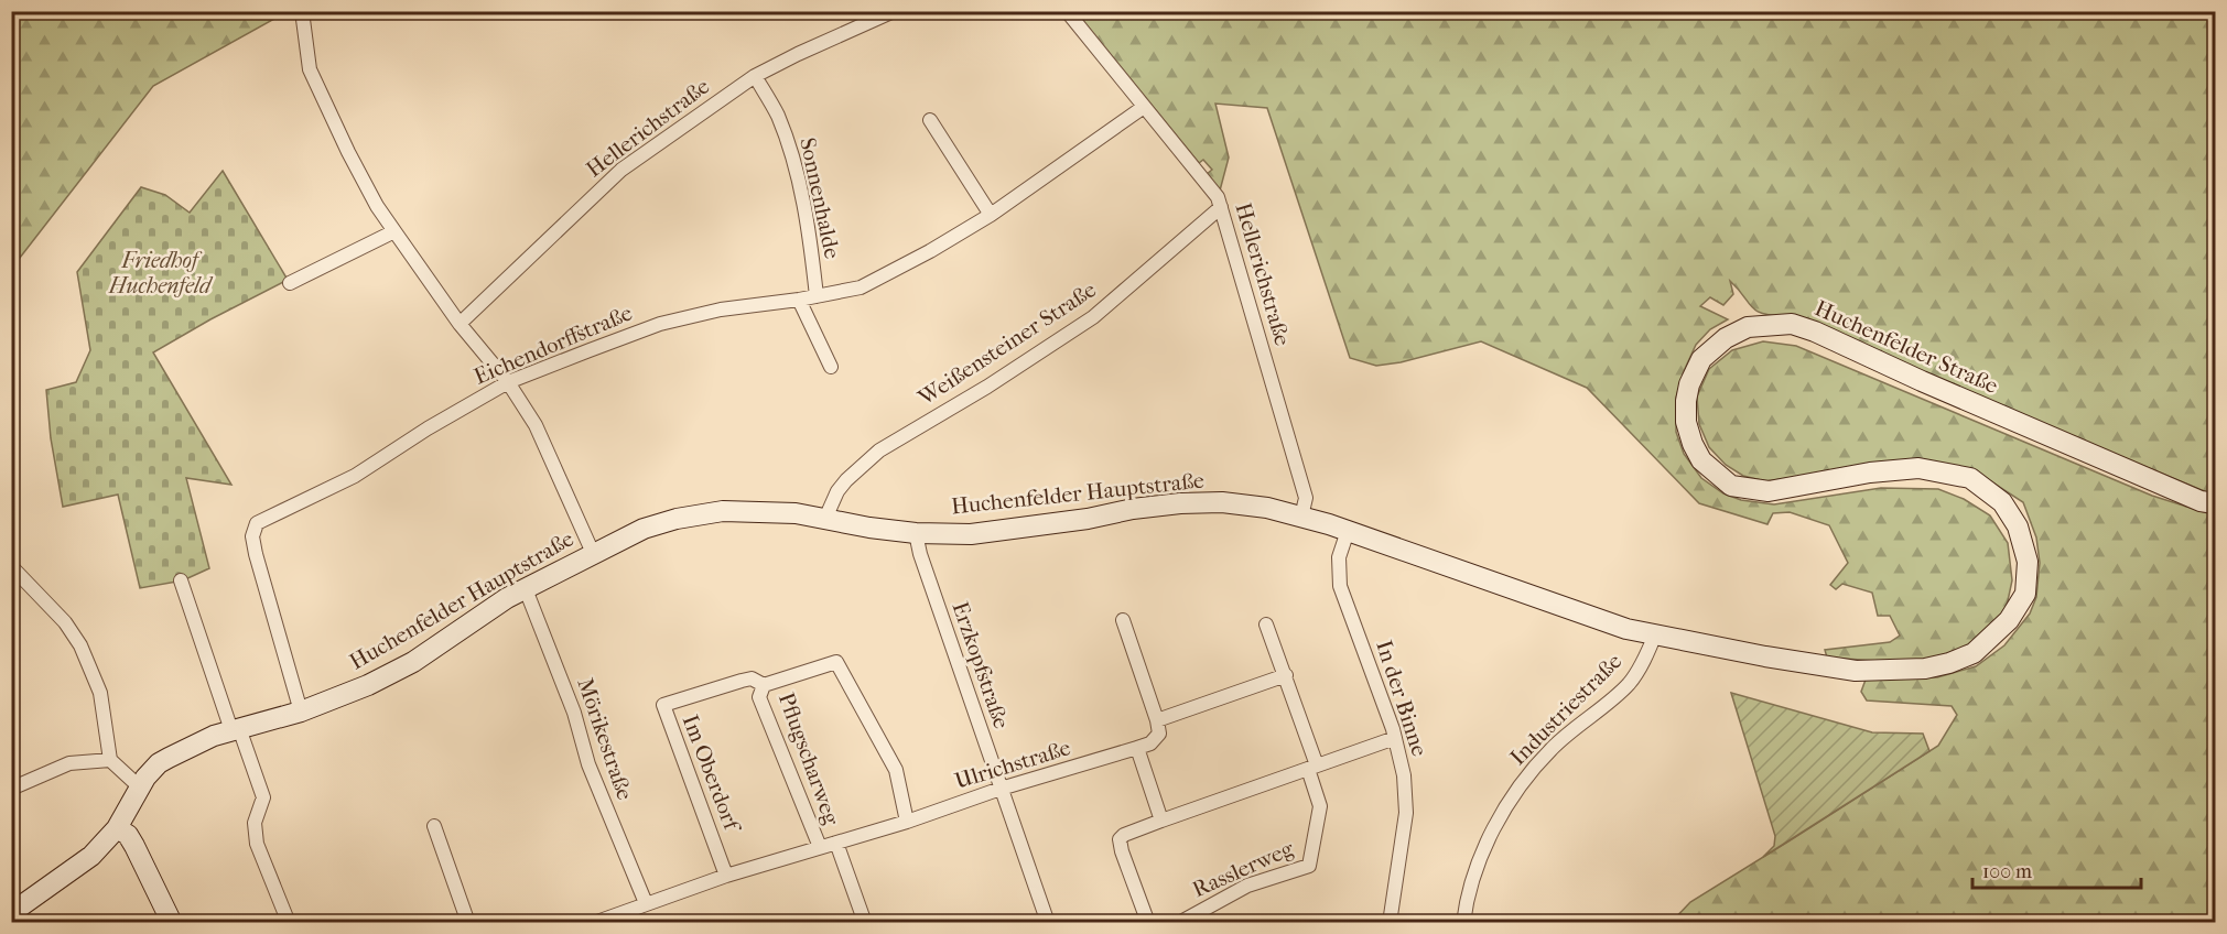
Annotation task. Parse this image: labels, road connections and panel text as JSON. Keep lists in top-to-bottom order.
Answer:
{
  "streets": {
    "main road": ["Huchenfelder Straße", "Huchenfelder Hauptstraße"],
    "street": [
      "Hellerichstraße",
      "Sonnenhalde",
      "Weißensteiner Straße",
      "Eichendorffstraße",
      "Erzkopfstraße",
      "In der Binne",
      "Industriestraße",
      "Mörikestraße",
      "Pflugscharweg",
      "Ulrichstraße",
      "Im Oberdorf",
      "Rasslerweg"
    ]
  },
  "crossings": [
    ["Hellerichstraße", "Sonnenhalde"],
    ["Hellerichstraße", "Weißensteiner Straße"],
    ["Hellerichstraße", "Eichendorffstraße"],
    ["Hellerichstraße", "Huchenfelder Hauptstraße"],
    ["Sonnenhalde", "Eichendorffstraße"],
    ["Weißensteiner Straße", "Huchenfelder Hauptstraße"],
    ["Eichendorffstraße", "Huchenfelder Hauptstraße"],
    ["Huchenfelder Straße", "Huchenfelder Hauptstraße"],
    ["Huchenfelder Straße", "Industriestraße"],
    ["Huchenfelder Hauptstraße", "Erzkopfstraße"],
    ["Huchenfelder Hauptstraße", "In der Binne"],
    ["Huchenfelder Hauptstraße", "Mörikestraße"],
    ["Erzkopfstraße", "Ulrichstraße"],
    ["Mörikestraße", "Ulrichstraße"],
    ["Pflugscharweg", "Ulrichstraße"],
    ["Pflugscharweg", "Im Oberdorf"],
    ["Ulrichstraße", "Im Oberdorf"]
  ],
  "parks": ["Friedhof Huchenfeld"],
  "scale_bar": "100 m"
}
